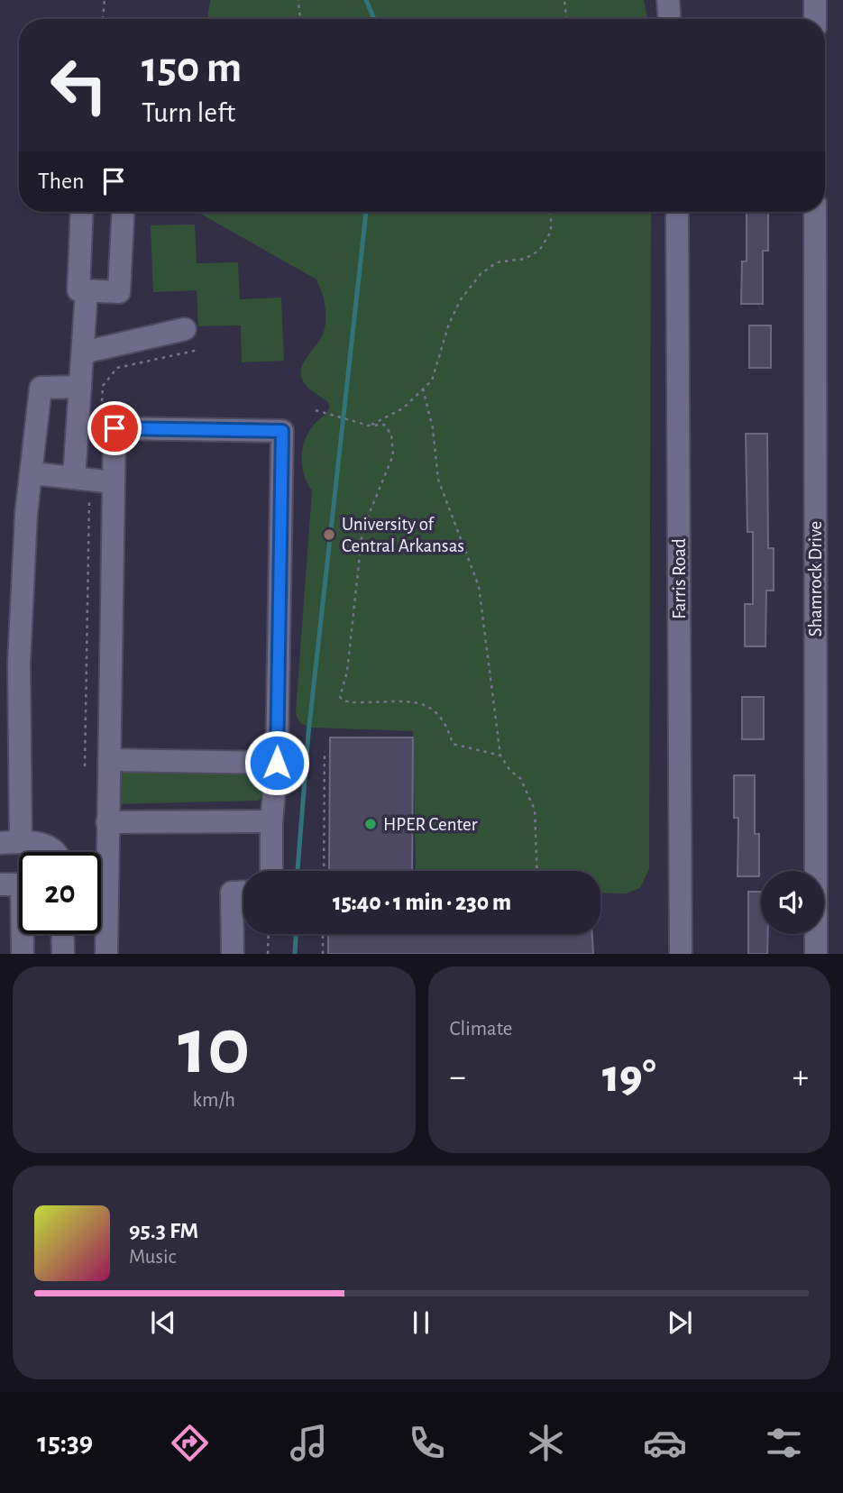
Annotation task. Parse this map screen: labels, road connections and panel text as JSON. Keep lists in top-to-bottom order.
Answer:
{
  "streets": {
    "street": ["Farris Road", "Shamrock Drive"]
  },
  "places": ["University of Central Arkansas", "HPER Center"],
  "page": {
    "turn": ["150 m", "Turn left"],
    "then": "Then",
    "limit": "20",
    "trip": "15:40 · 1 min · 230 m",
    "tile": [
      ["10", "km/h"],
      "Climate"
    ],
    "heat": ["−", "19°", "+"],
    "song": ["95.3 FM", "Music"],
    "tabs": "15:39"
  }
}
